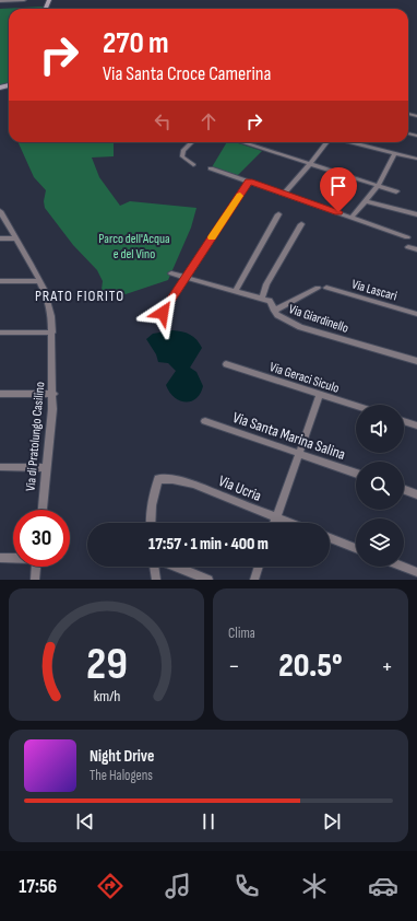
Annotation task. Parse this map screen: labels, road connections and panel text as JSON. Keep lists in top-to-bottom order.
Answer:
{
  "streets": {
    "street": [
      "Via Lascari",
      "Via Giardinello",
      "Via Geraci Siculo",
      "Via Santa Marina Salina",
      "Via di Pratolungo Casilino",
      "Via Ucria"
    ]
  },
  "districts": ["PRATO FIORITO"],
  "parks": ["Parco dell'Acqua e del Vino"],
  "page": {
    "turn": ["270 m", "Via Santa Croce Camerina"],
    "limit": "30",
    "trip": "17:57 · 1 min · 400 m",
    "tile": "Clima",
    "heat": ["−", "20.5°", "+"],
    "song": ["Night Drive", "The Halogens"],
    "tabs": "17:56",
    "gauge": ["29", "km/h"]
  }
}
